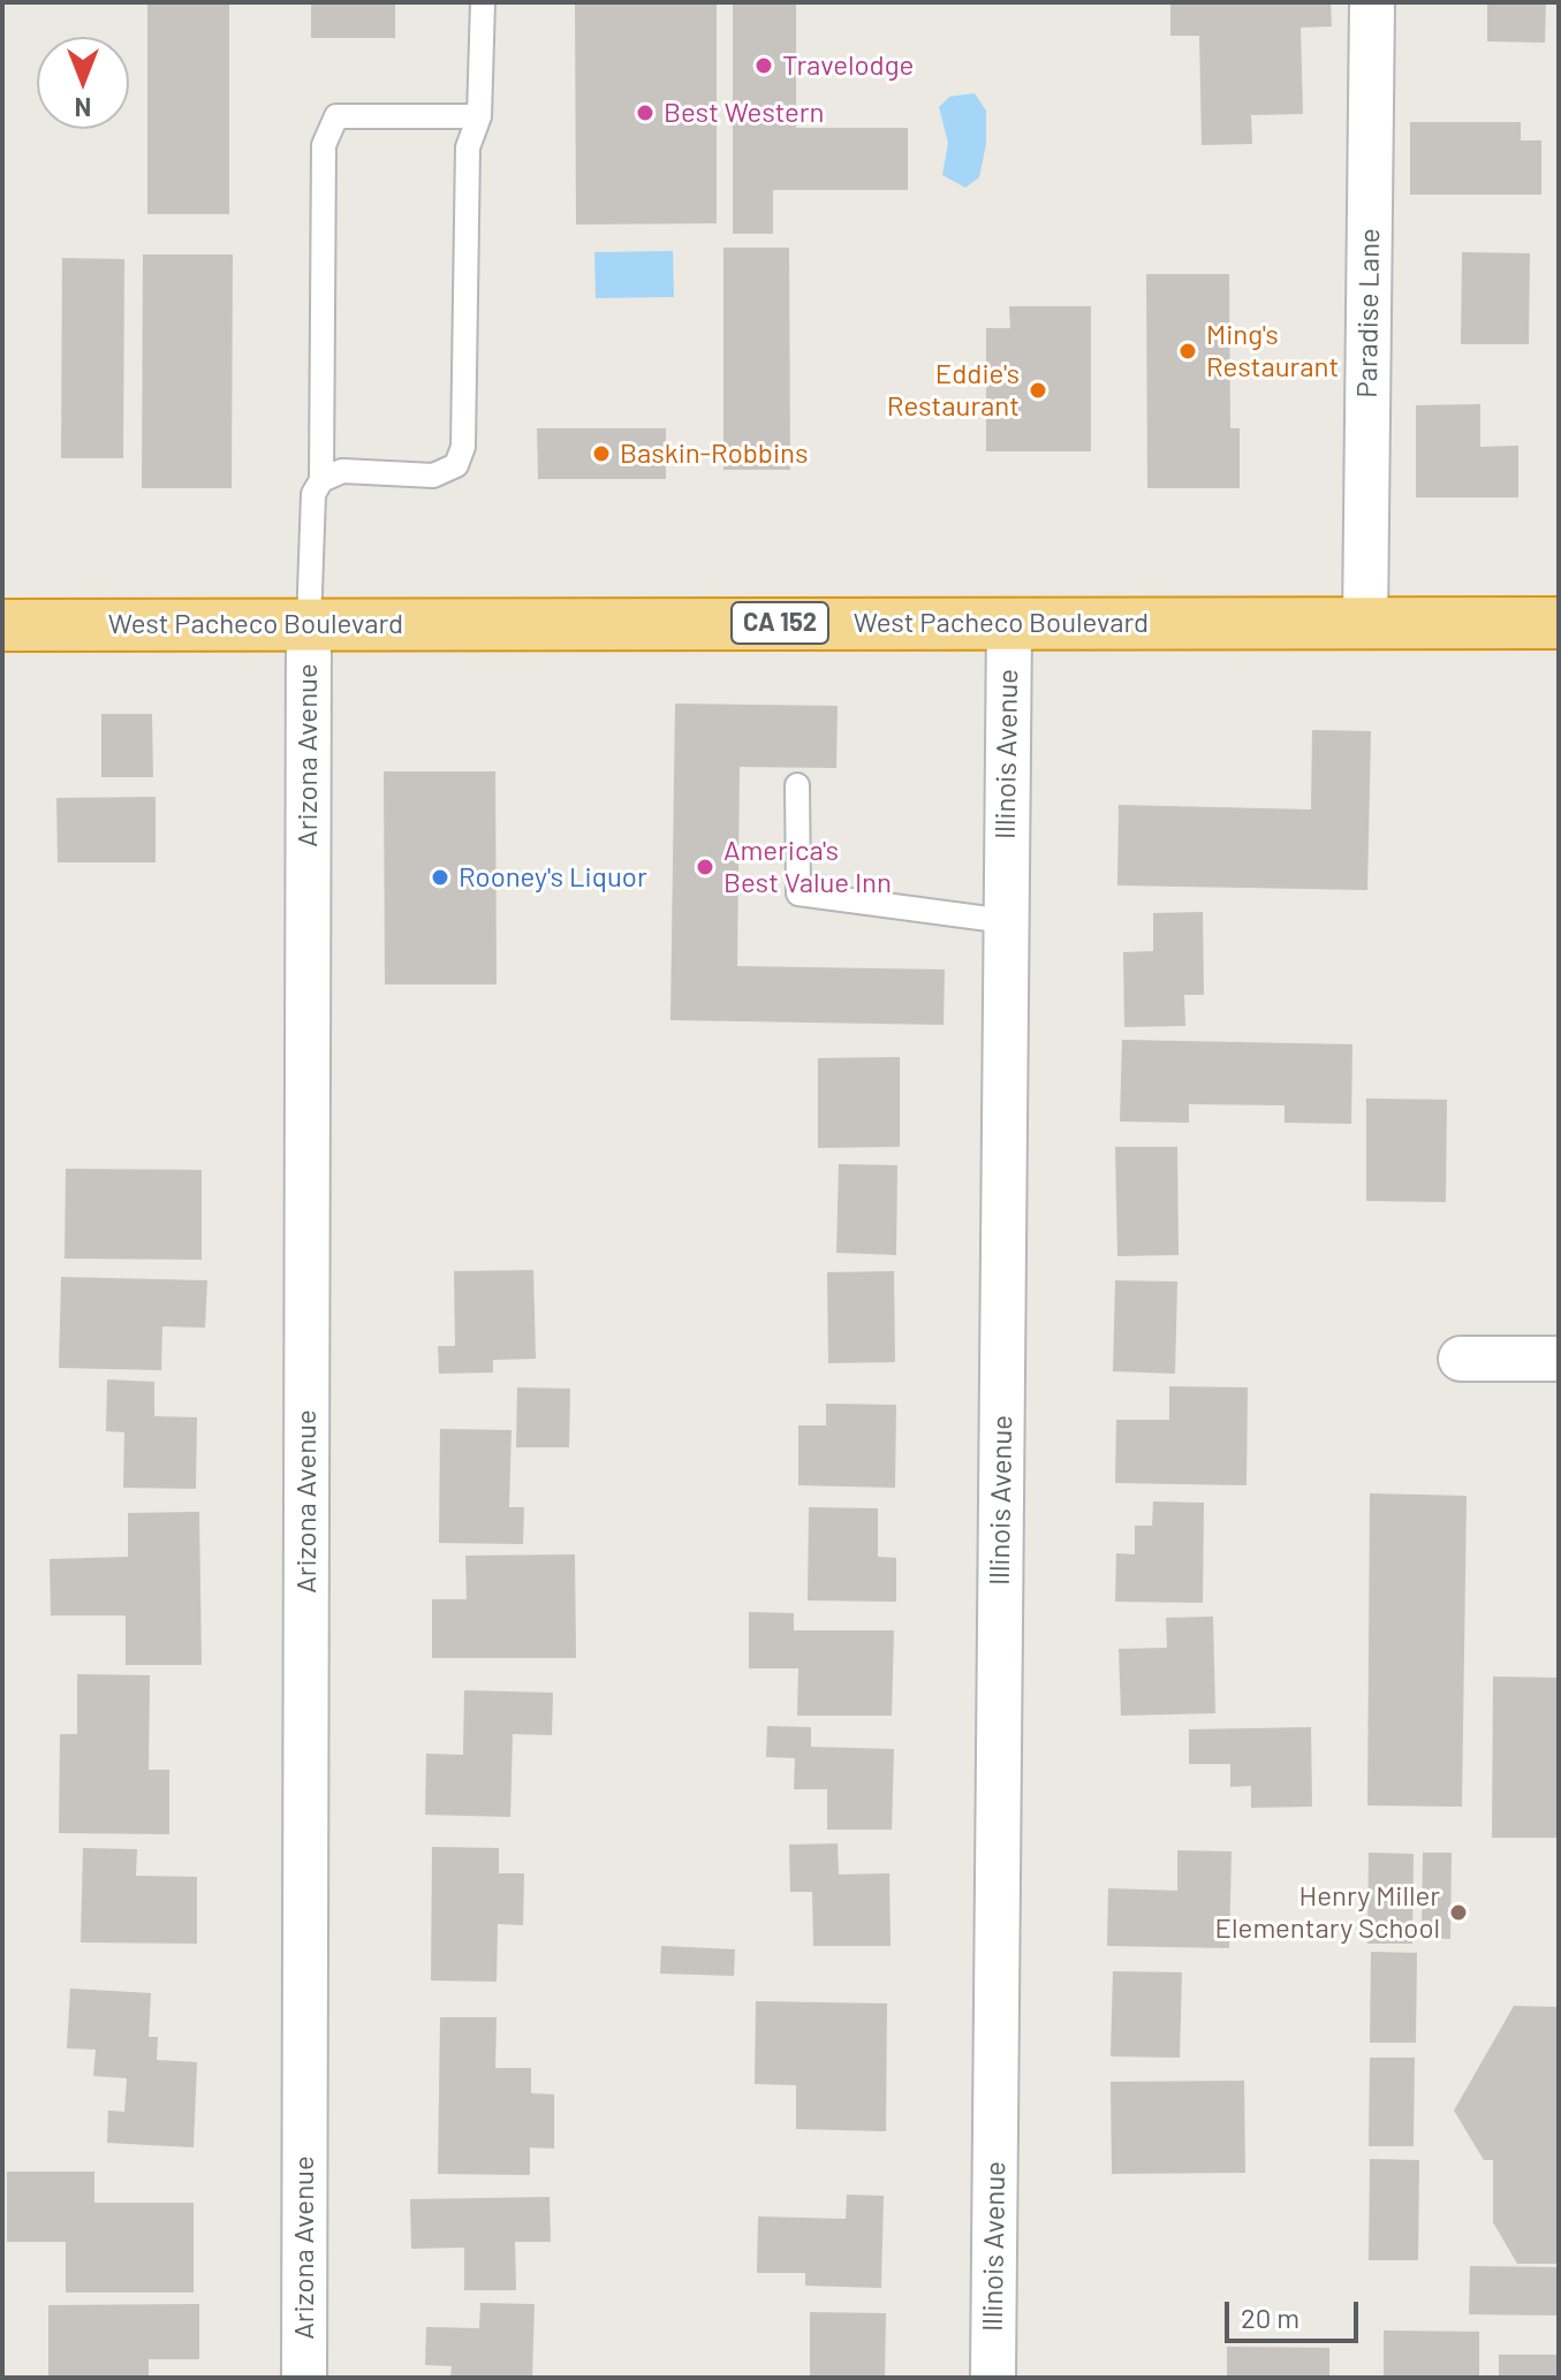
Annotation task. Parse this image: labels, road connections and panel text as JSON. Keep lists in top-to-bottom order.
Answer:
{
  "streets": {
    "highway": ["CA 152", "West Pacheco Boulevard"],
    "street": ["Paradise Lane", "Illinois Avenue", "Arizona Avenue"]
  },
  "crossings": [
    ["Paradise Lane", "West Pacheco Boulevard"],
    ["West Pacheco Boulevard", "Illinois Avenue"],
    ["West Pacheco Boulevard", "Arizona Avenue"]
  ],
  "places": [
    "Travelodge",
    "Best Western",
    "Ming's Restaurant",
    "Eddie's Restaurant",
    "Baskin-Robbins",
    "America's Best Value Inn",
    "Rooney's Liquor",
    "Henry Miller Elementary School"
  ],
  "scale_bar": "20 m",
  "north": "bottom"
}
